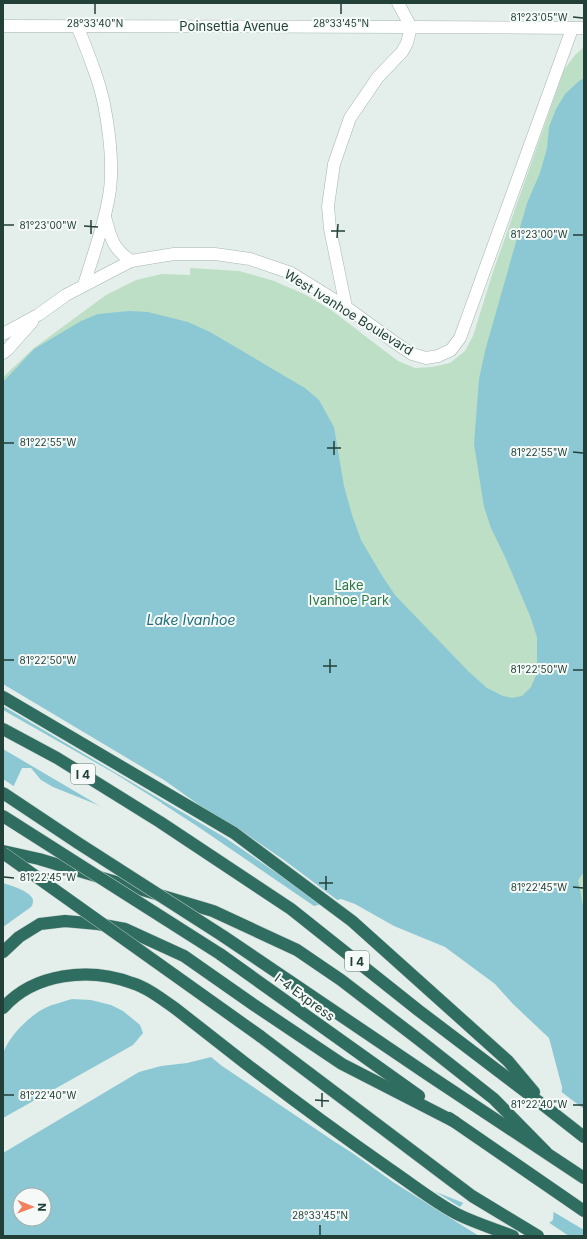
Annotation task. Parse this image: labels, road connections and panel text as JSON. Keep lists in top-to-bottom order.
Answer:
{
  "streets": {
    "highway": ["I 4", "I-4 Express"],
    "street": ["Poinsettia Avenue", "West Ivanhoe Boulevard"]
  },
  "crossings": [
    ["Poinsettia Avenue", "West Ivanhoe Boulevard"]
  ],
  "water": ["Lake Ivanhoe"],
  "parks": ["Lake Ivanhoe Park"],
  "north": "right",
  "coordinates": [
    "81°23'05\"W",
    "28°33'40\"N",
    "28°33'45\"N",
    "81°23'00\"W",
    "81°22'55\"W",
    "81°22'50\"W",
    "81°22'45\"W",
    "81°22'40\"W"
  ]
}
